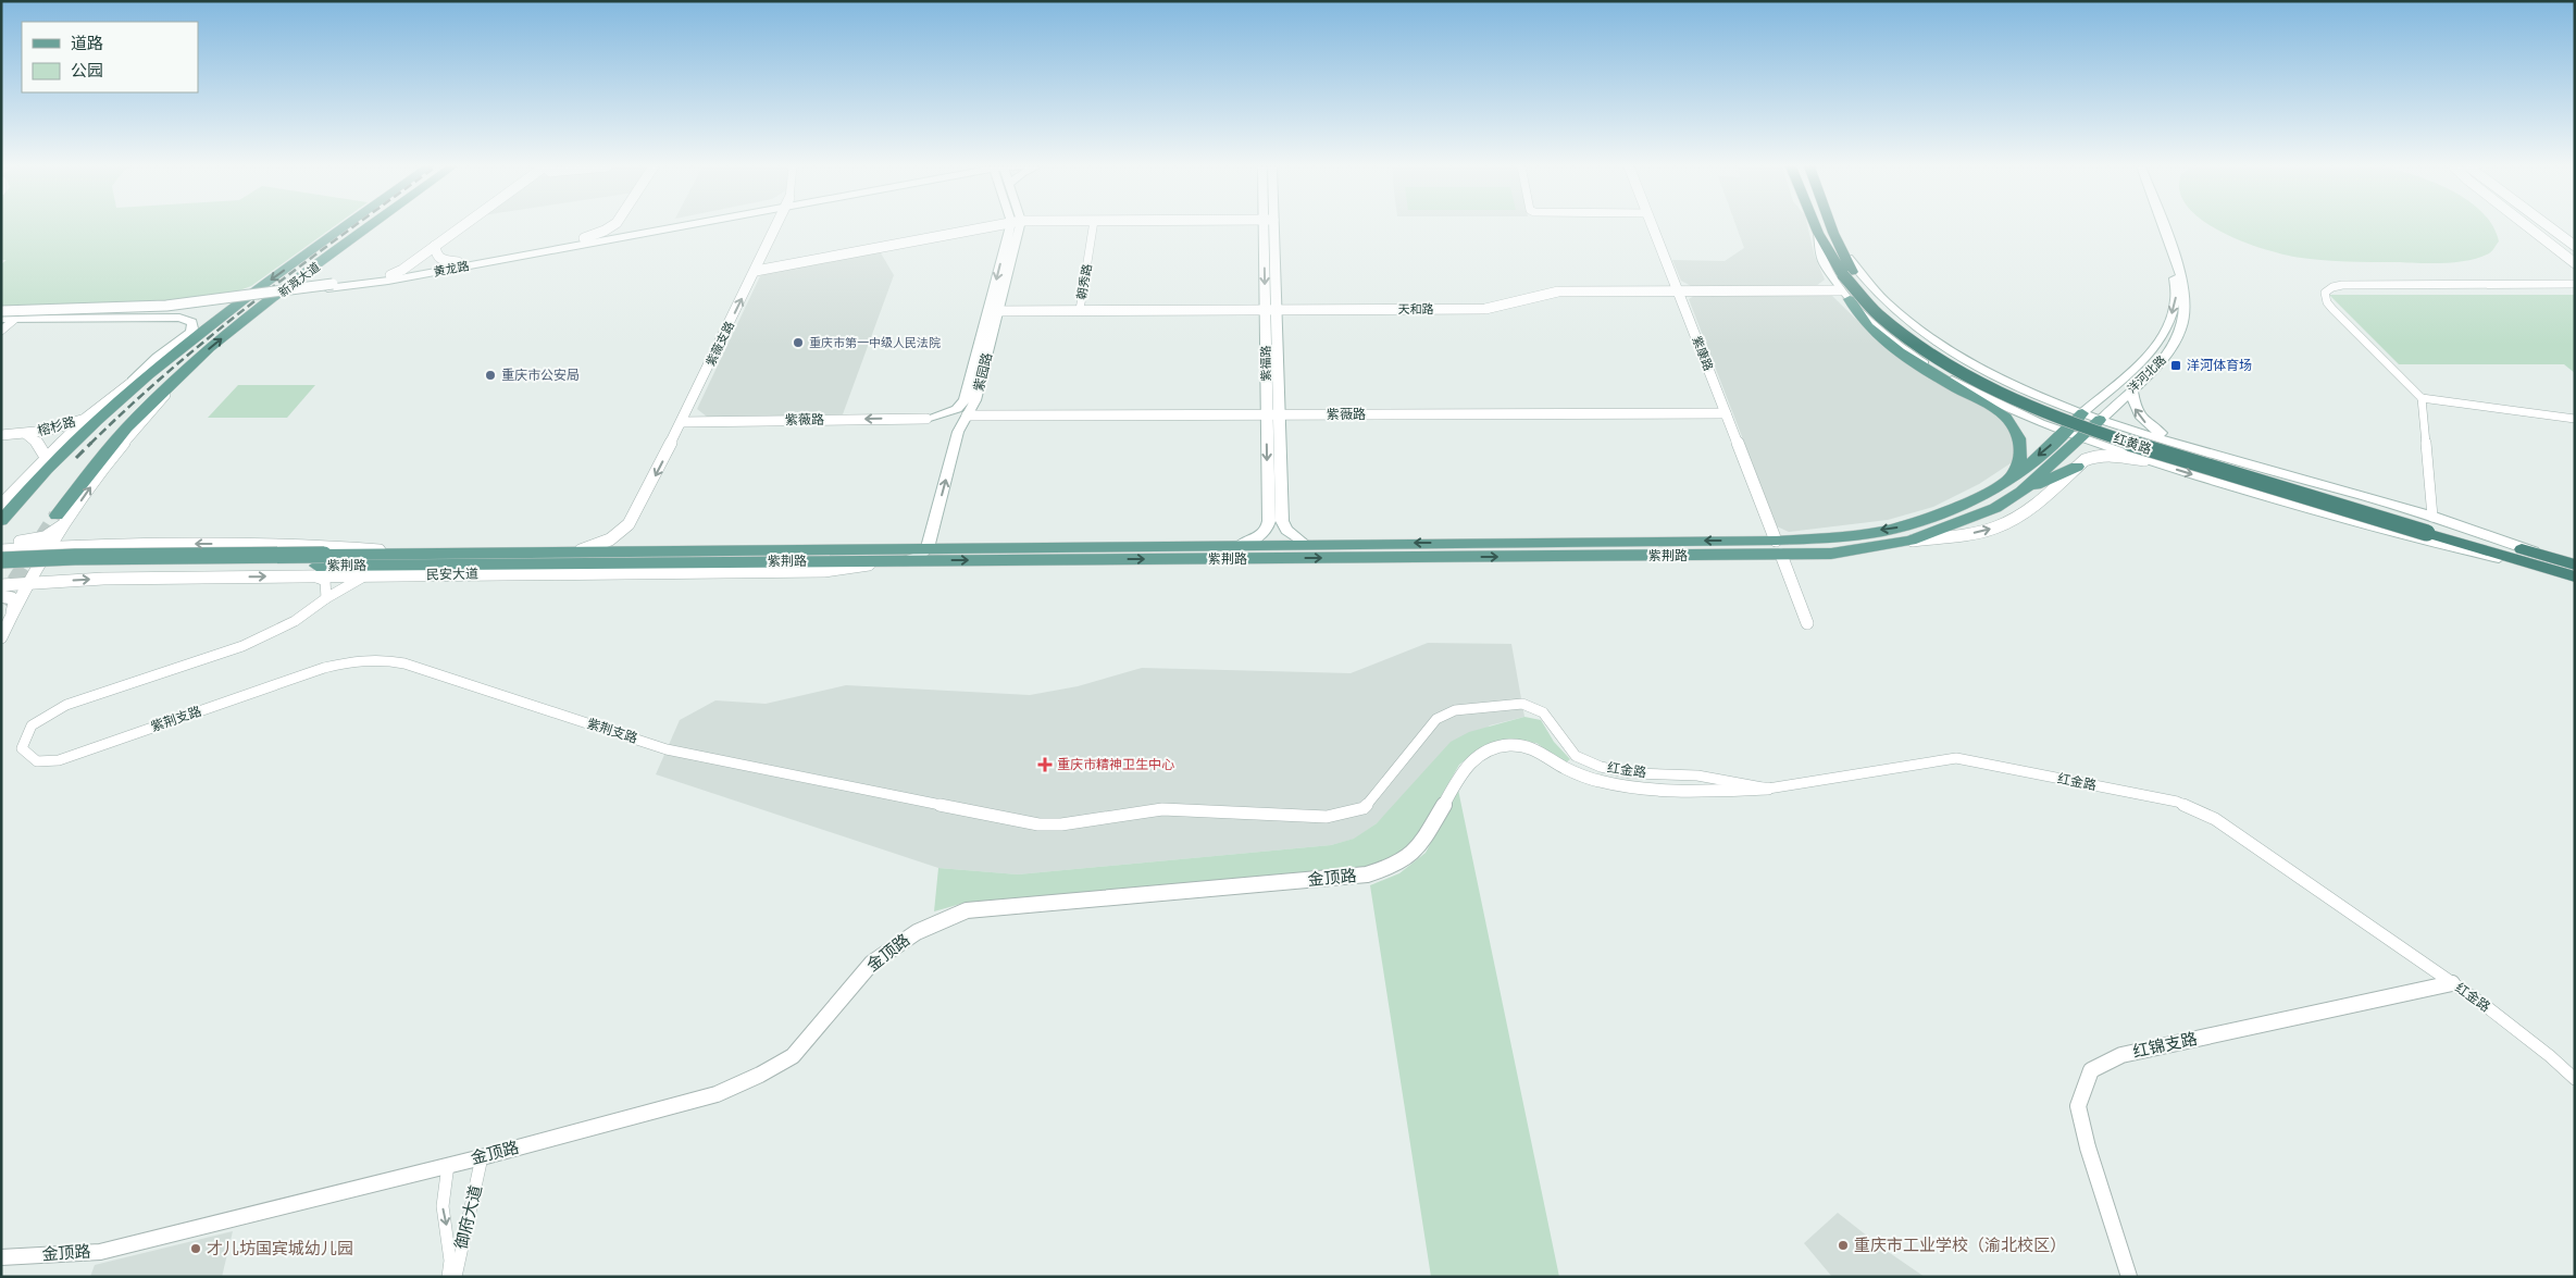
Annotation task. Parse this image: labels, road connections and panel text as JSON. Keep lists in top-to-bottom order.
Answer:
{
  "streets": {
    "highway": ["红黄路"],
    "main road": [
      "黄龙路",
      "新溉大道",
      "紫福路",
      "紫园路",
      "洋河北路",
      "紫荆路"
    ],
    "street": [
      "朝秀路",
      "天和路",
      "紫薇支路",
      "紫康路",
      "紫薇路",
      "榕杉路",
      "民安大道",
      "紫荆支路",
      "红金路",
      "金顶路",
      "红锦支路",
      "御府大道"
    ]
  },
  "crossings": [
    ["新溉大道", "榕杉路"],
    ["新溉大道", "民安大道"],
    ["朝秀路", "天和路"],
    ["天和路", "紫康路"],
    ["天和路", "紫福路"],
    ["天和路", "紫园路"],
    ["紫薇支路", "紫薇路"],
    ["紫薇支路", "紫荆路"],
    ["紫康路", "紫薇路"],
    ["紫康路", "紫荆路"],
    ["紫福路", "紫薇路"],
    ["紫福路", "紫荆路"],
    ["紫园路", "紫薇路"],
    ["紫园路", "紫荆路"],
    ["洋河北路", "紫荆路"],
    ["紫荆路", "民安大道"],
    ["紫荆支路", "红金路"],
    ["红金路", "金顶路"],
    ["红金路", "红锦支路"],
    ["金顶路", "御府大道"]
  ],
  "one_way": ["洋河北路"],
  "places": {
    "other": [
      "重庆市第一中级人民法院",
      "重庆市公安局",
      "重庆市工业学校（渝北校区）",
      "才儿坊国宾城幼儿园"
    ],
    "transit": ["洋河体育场"],
    "health": ["重庆市精神卫生中心"]
  },
  "legend": ["道路", "公园"]
}
